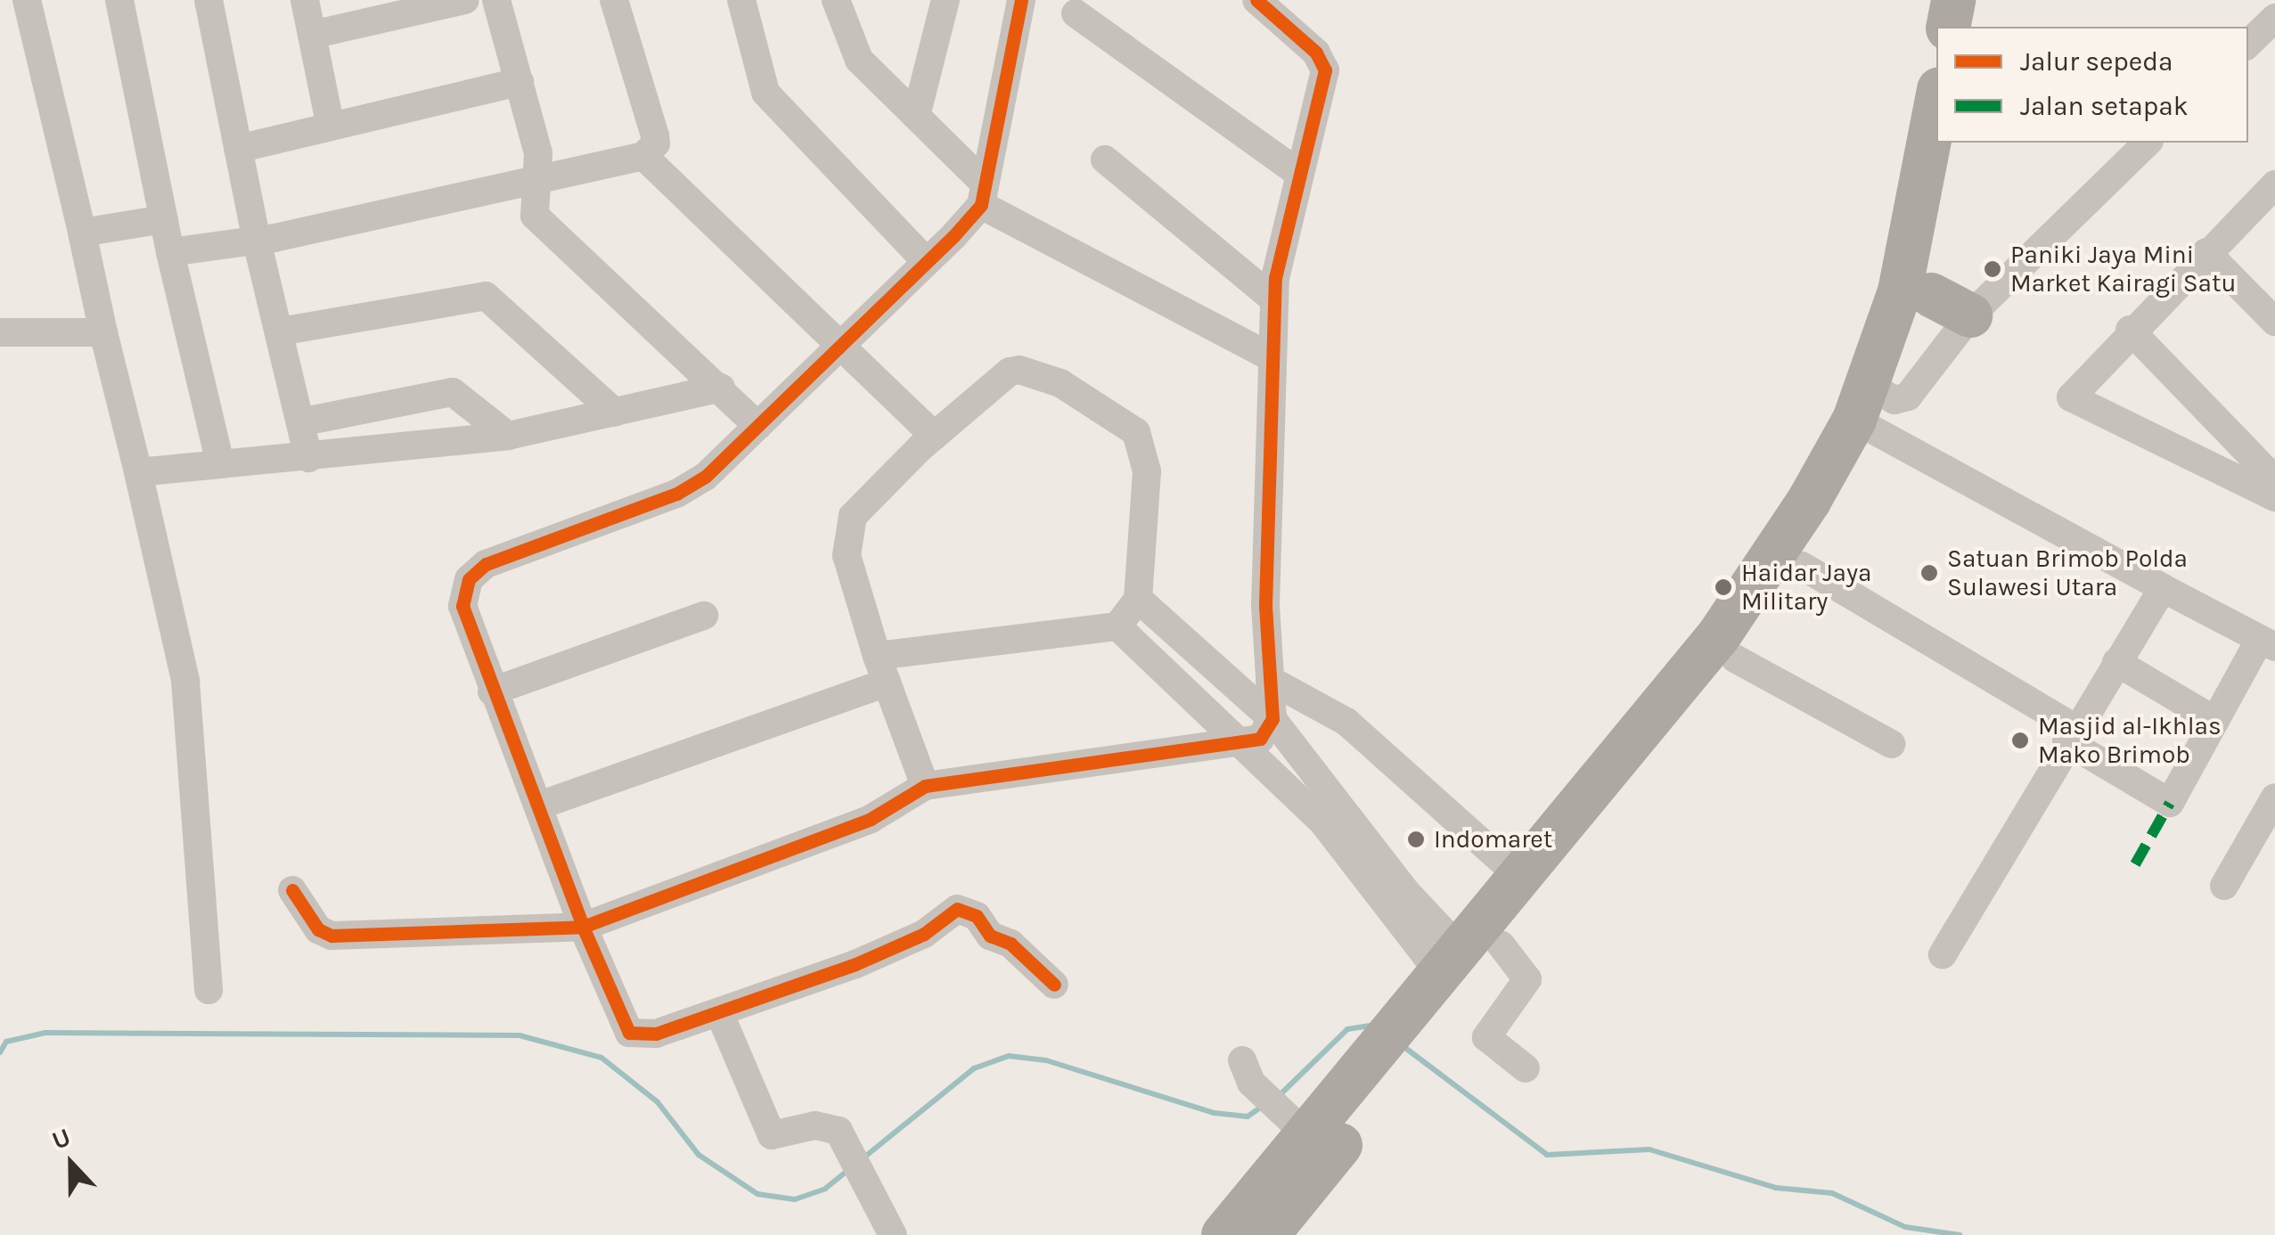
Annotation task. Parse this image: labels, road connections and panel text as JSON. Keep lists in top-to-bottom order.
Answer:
{
  "places": [
    "Paniki Jaya Mini Market Kairagi Satu",
    "Satuan Brimob Polda Sulawesi Utara",
    "Haidar Jaya Military",
    "Masjid al-Ikhlas Mako Brimob",
    "Indomaret"
  ],
  "legend": ["Jalur sepeda", "Jalan setapak"],
  "north": "top"
}
